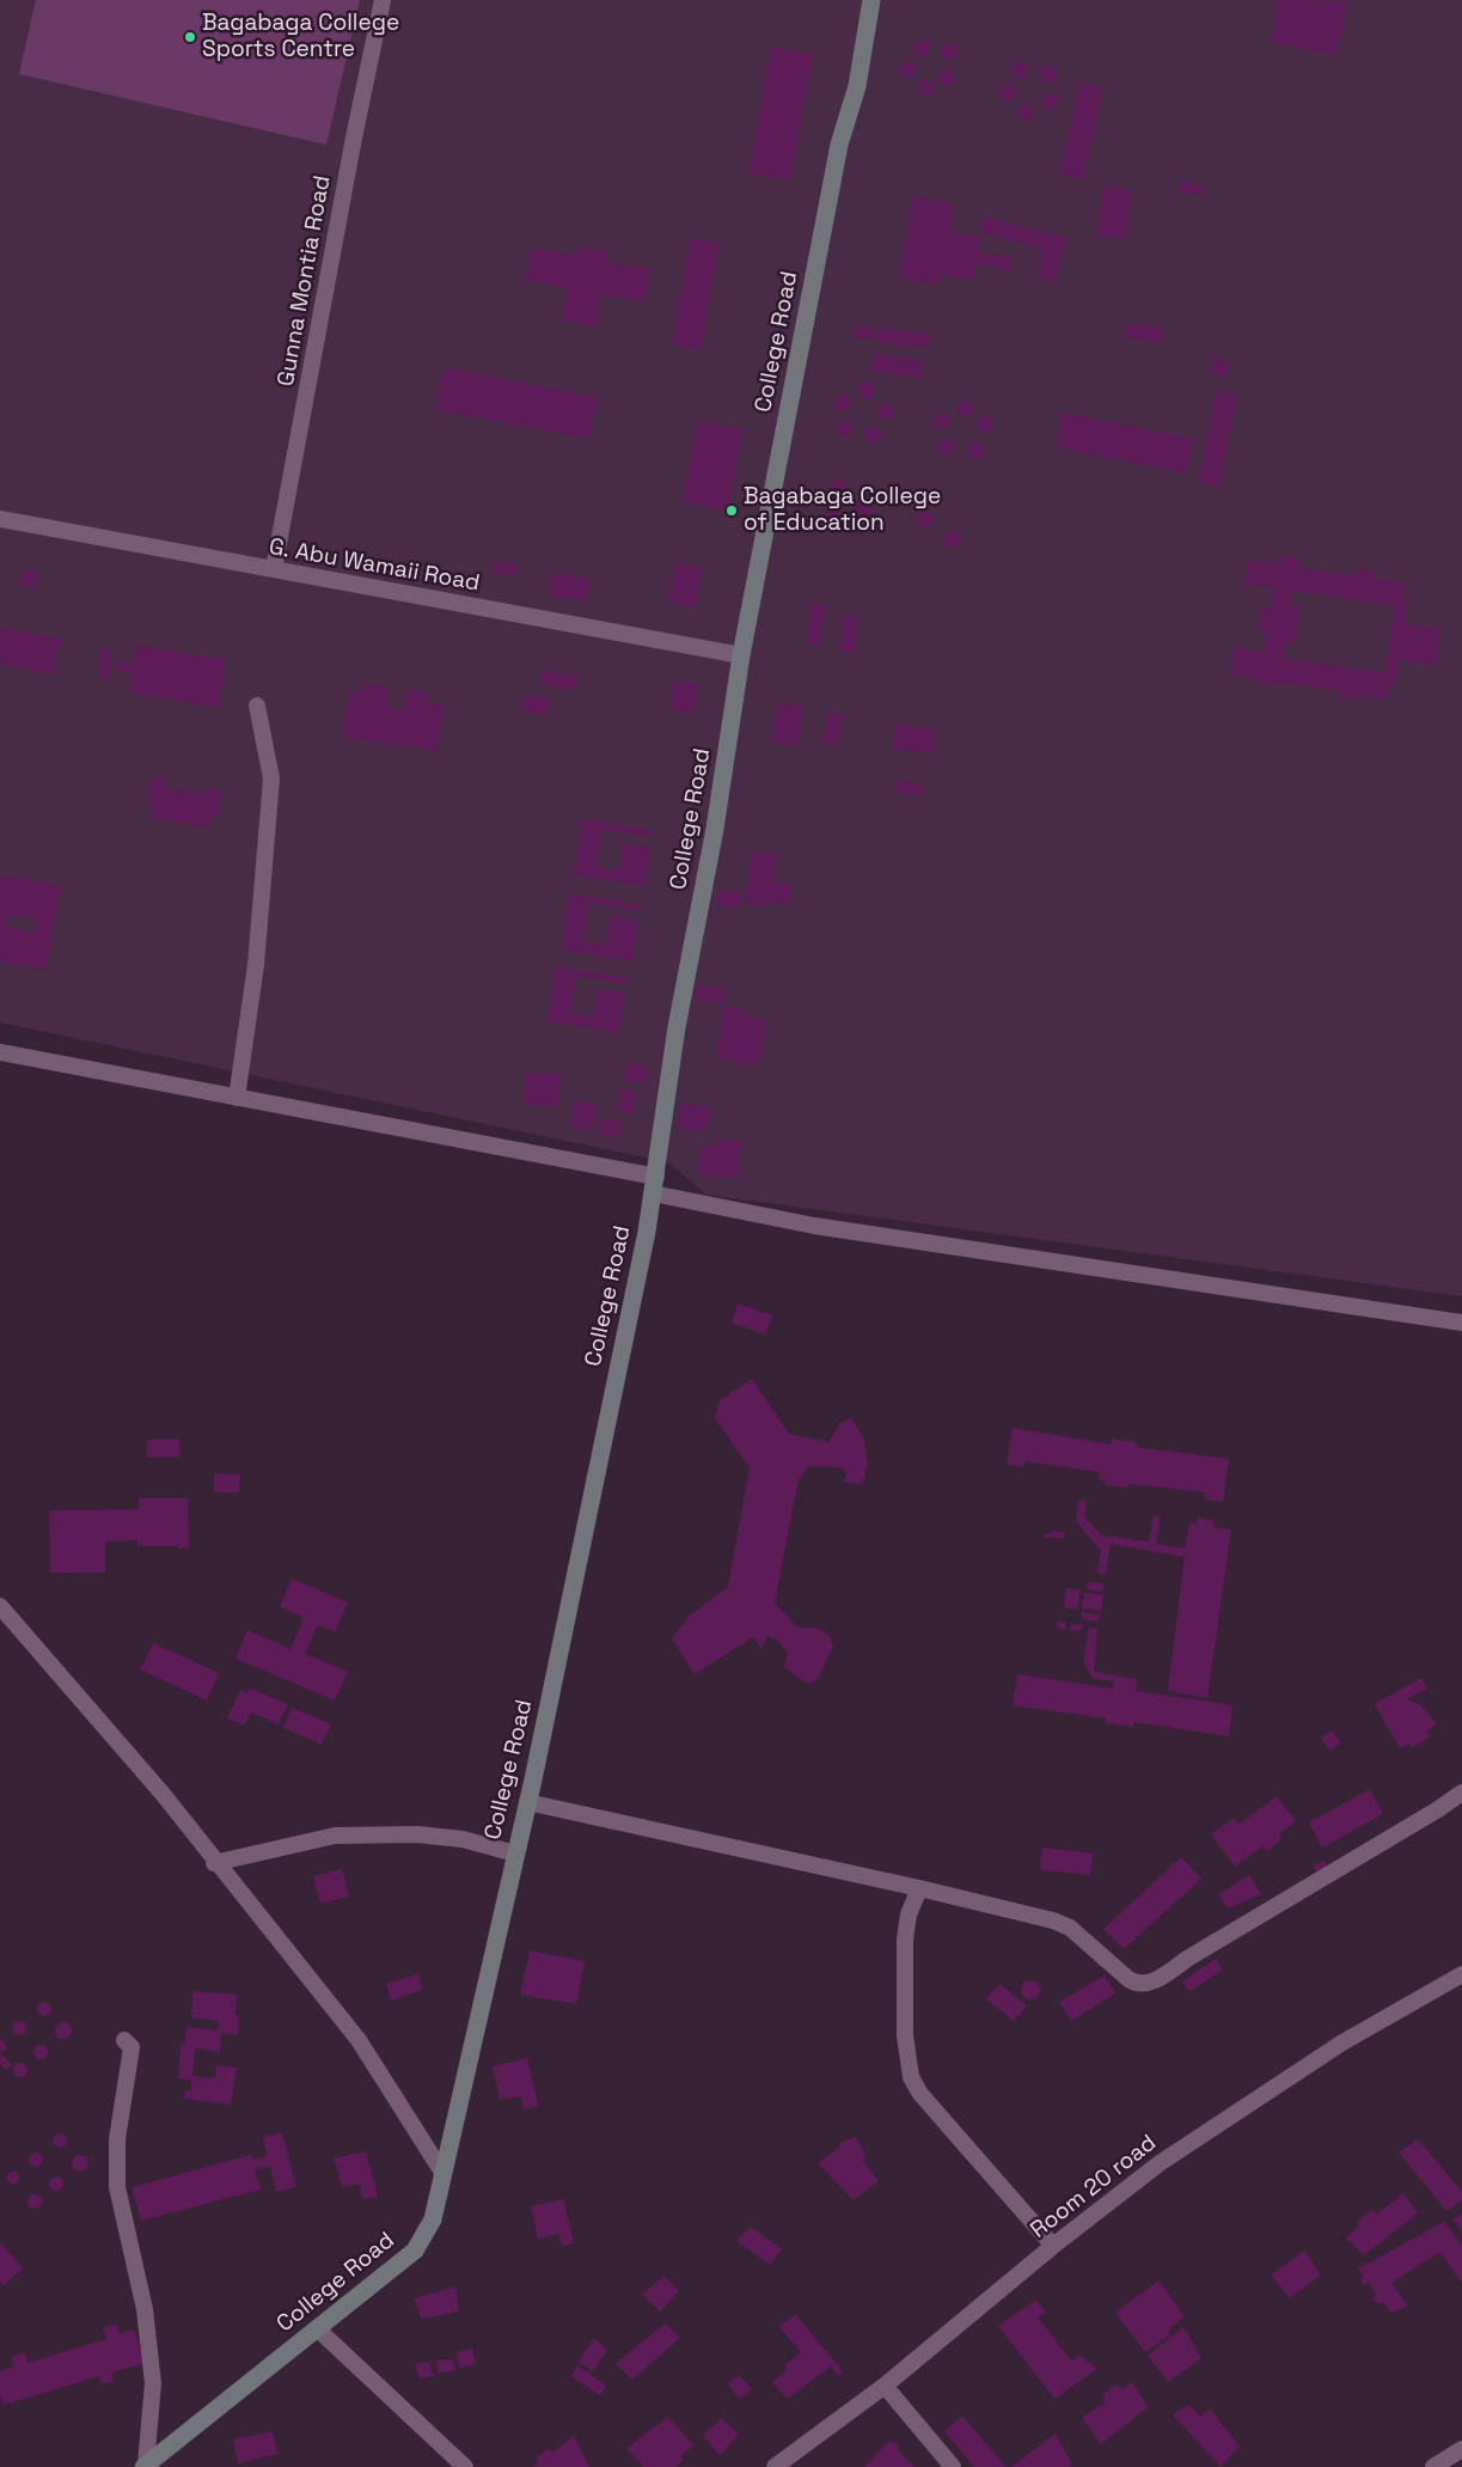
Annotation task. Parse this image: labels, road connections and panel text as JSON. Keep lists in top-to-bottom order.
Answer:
{
  "streets": {
    "street": [
      "Gunna Montia Road",
      "College Road",
      "G. Abu Wamaii Road",
      "Room 20 road"
    ]
  },
  "crossings": [
    ["Gunna Montia Road", "G. Abu Wamaii Road"],
    ["College Road", "G. Abu Wamaii Road"]
  ],
  "places": ["Bagabaga College Sports Centre", "Bagabaga College of Education"]
}
